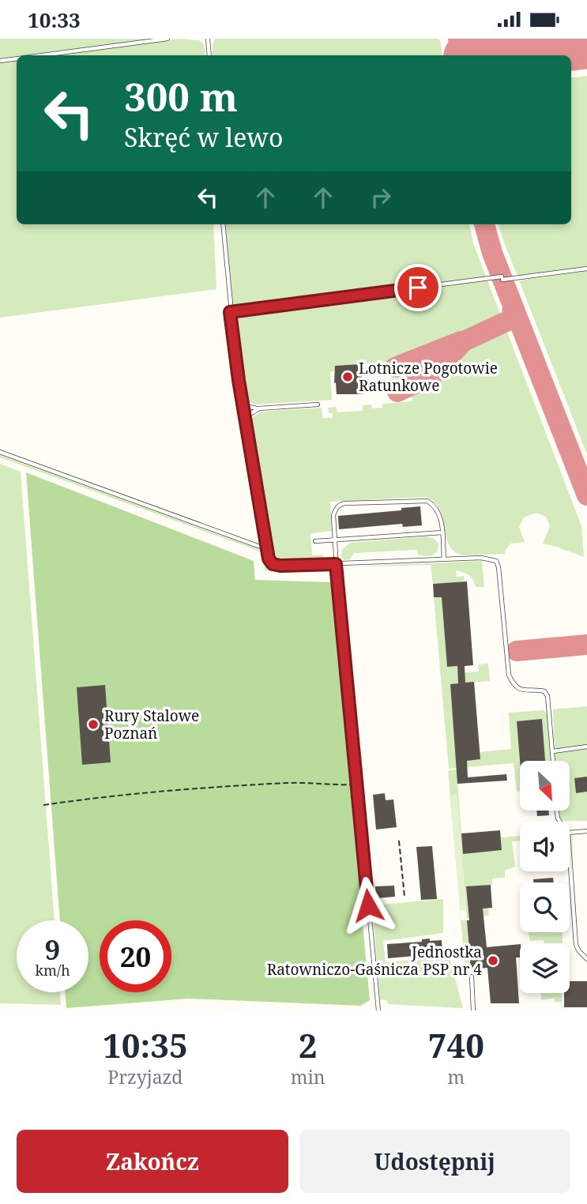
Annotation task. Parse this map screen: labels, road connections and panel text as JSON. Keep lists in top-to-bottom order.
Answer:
{
  "places": ["Lotnicze Pogotowie Ratunkowe", "Rury Stalowe Poznań", "Jednostka Ratowniczo-Gaśnicza PSP nr 4"],
  "north": "bottom right",
  "page": {
    "status": "10:33",
    "turn": ["300 m", "Skręć w lewo"],
    "speed": "9 km/h",
    "limit": "20",
    "eta": [
      "10:35",
      "Przyjazd",
      "2",
      "min",
      "740",
      "m"
    ],
    "buttons": ["Zakończ", "Udostępnij"]
  }
}
